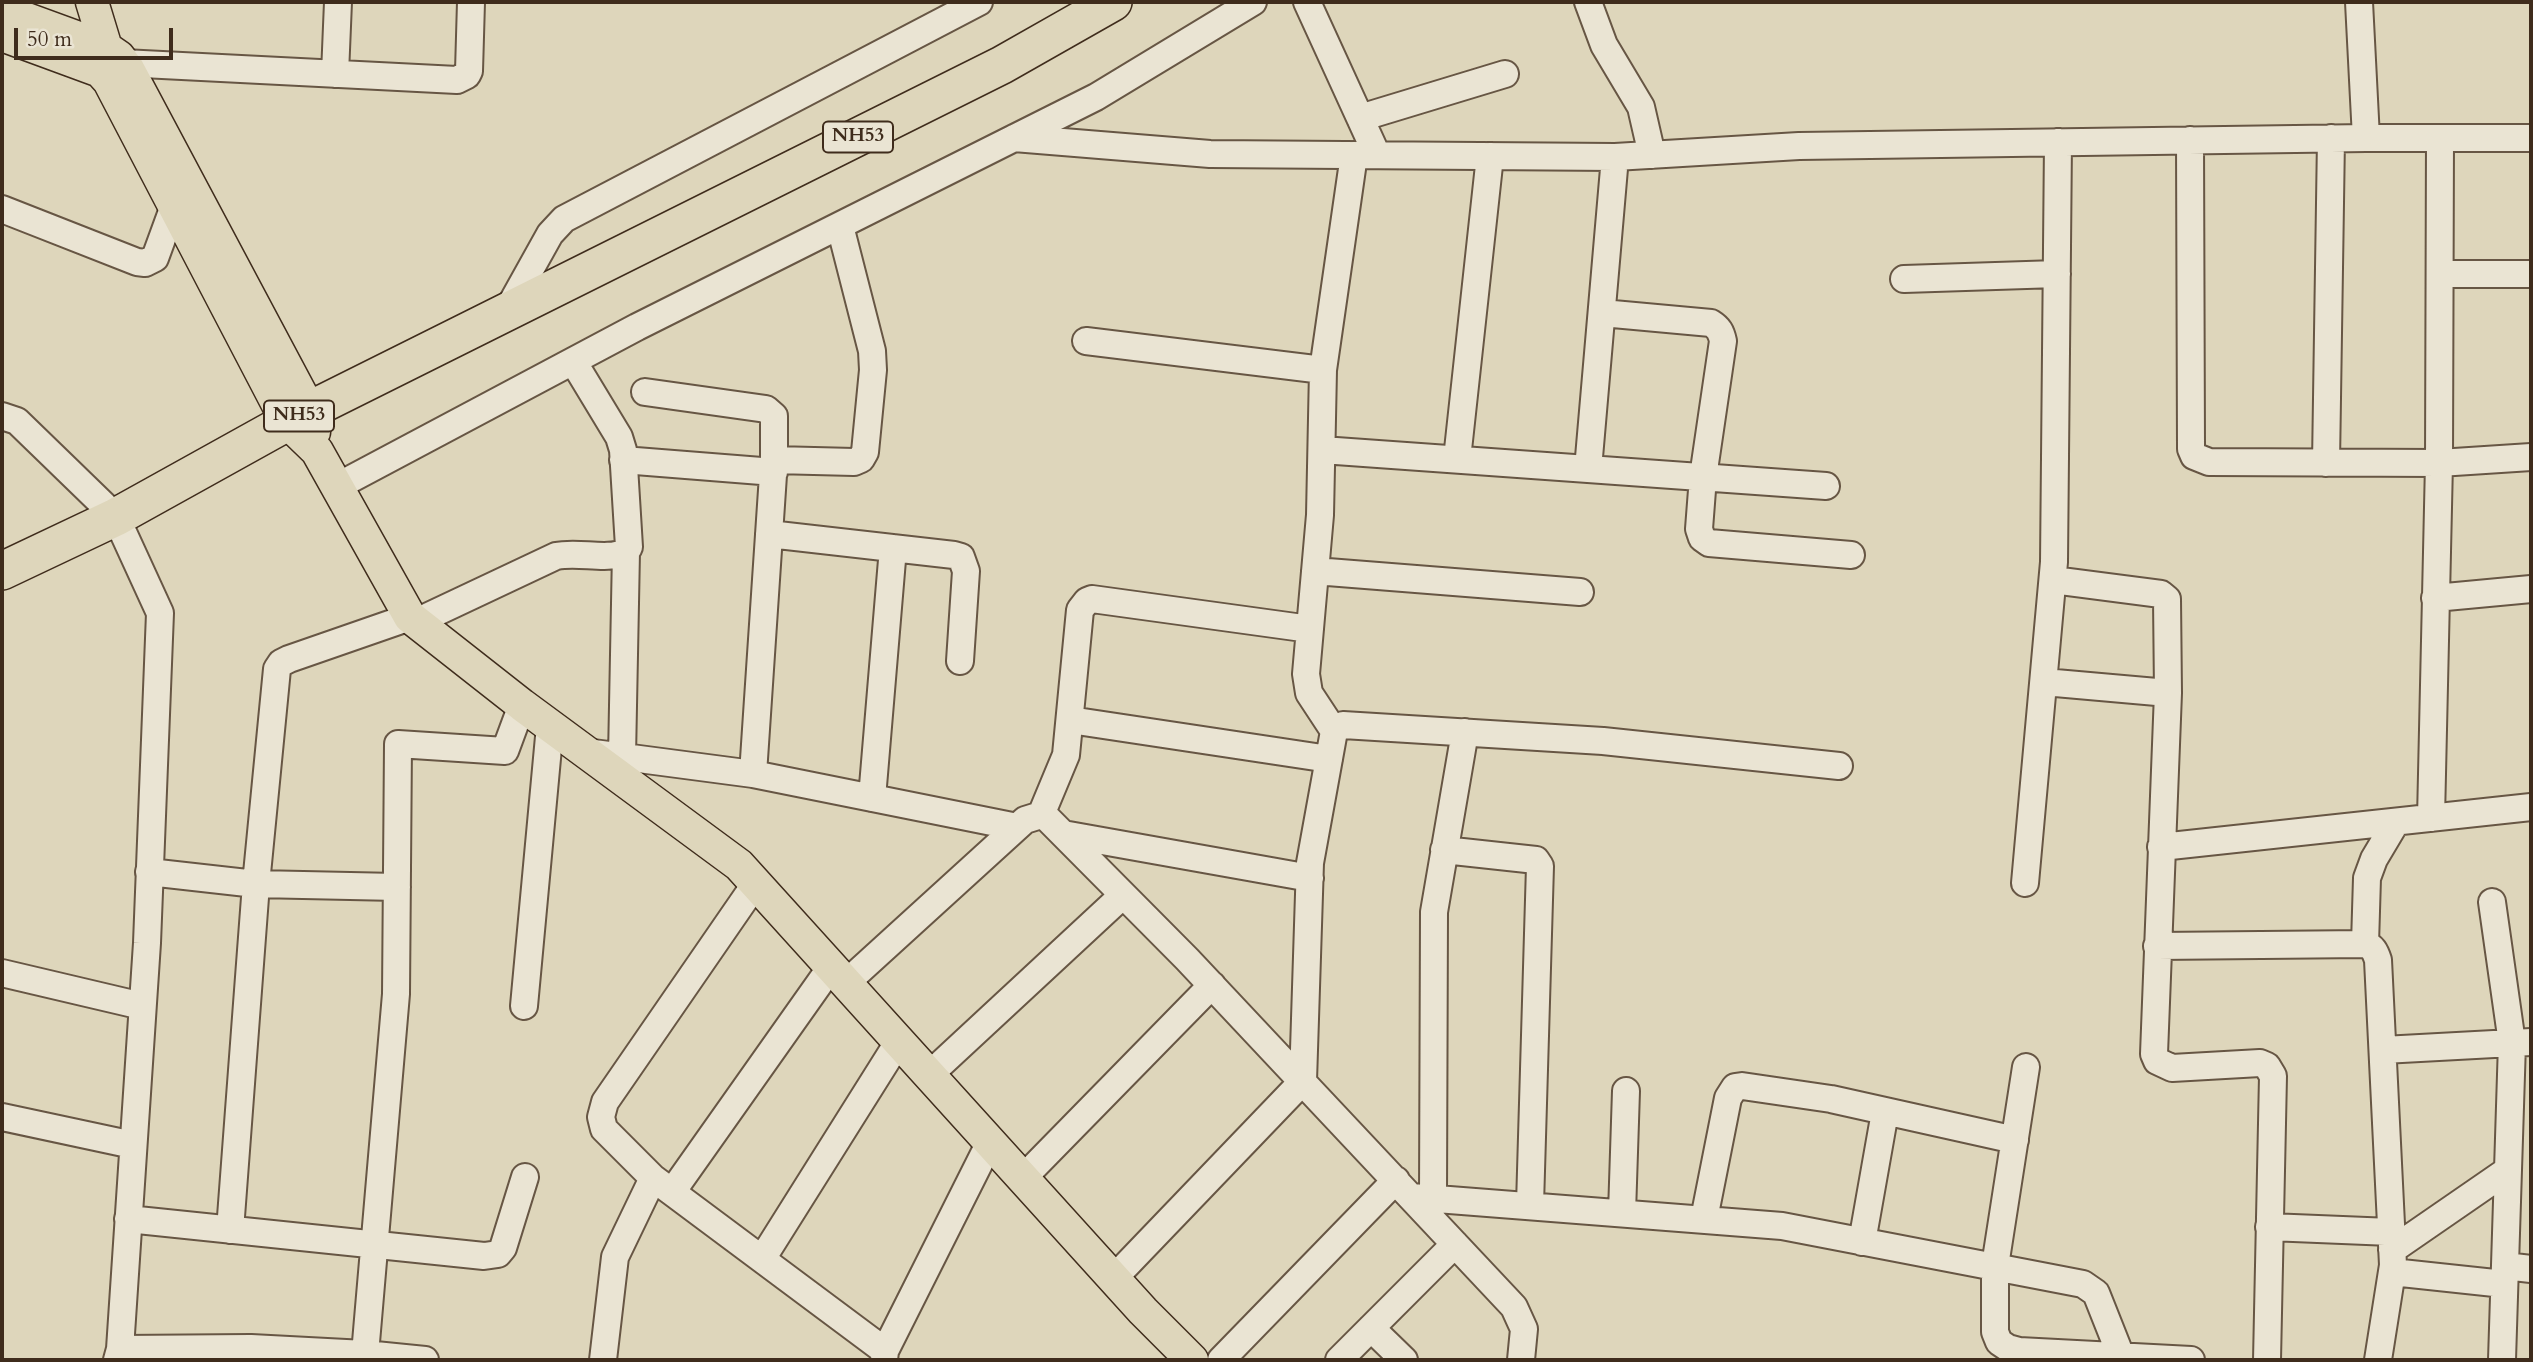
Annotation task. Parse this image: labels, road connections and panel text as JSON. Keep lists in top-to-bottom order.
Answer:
{
  "streets": {
    "highway": ["NH53"]
  },
  "scale_bar": "50 m"
}
